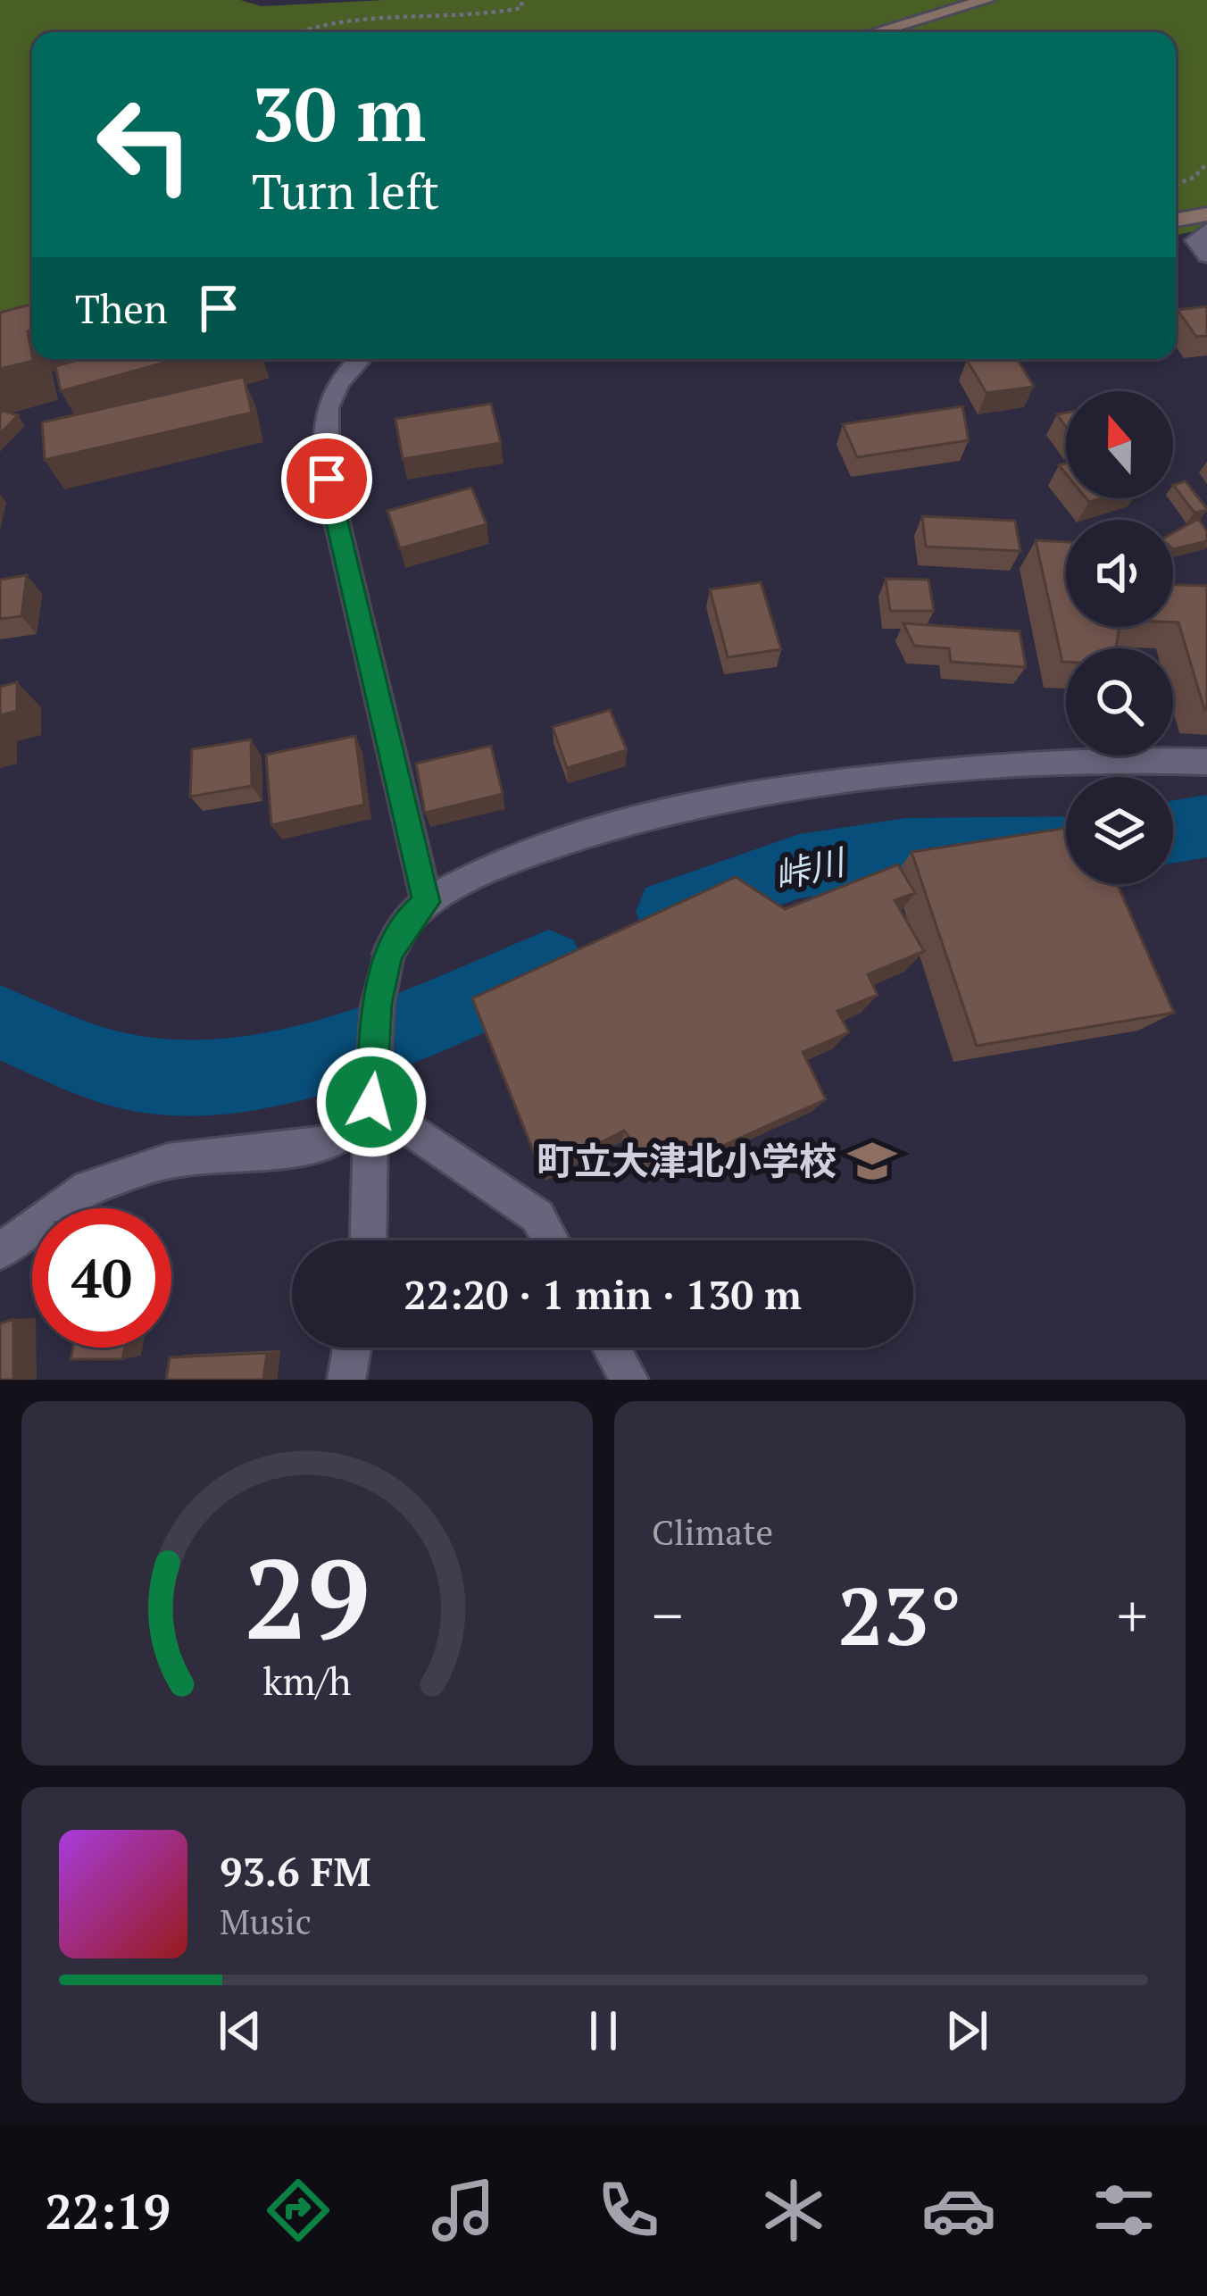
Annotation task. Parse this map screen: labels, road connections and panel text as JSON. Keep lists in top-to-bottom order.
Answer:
{
  "water": ["峠川"],
  "places": {
    "school or university": ["町立大津北小学校"]
  },
  "north": "top",
  "page": {
    "turn": ["30 m", "Turn left"],
    "then": "Then",
    "limit": "40",
    "trip": "22:20 · 1 min · 130 m",
    "tile": "Climate",
    "heat": ["−", "23°", "+"],
    "song": ["93.6 FM", "Music"],
    "tabs": "22:19",
    "gauge": ["29", "km/h"]
  }
}
